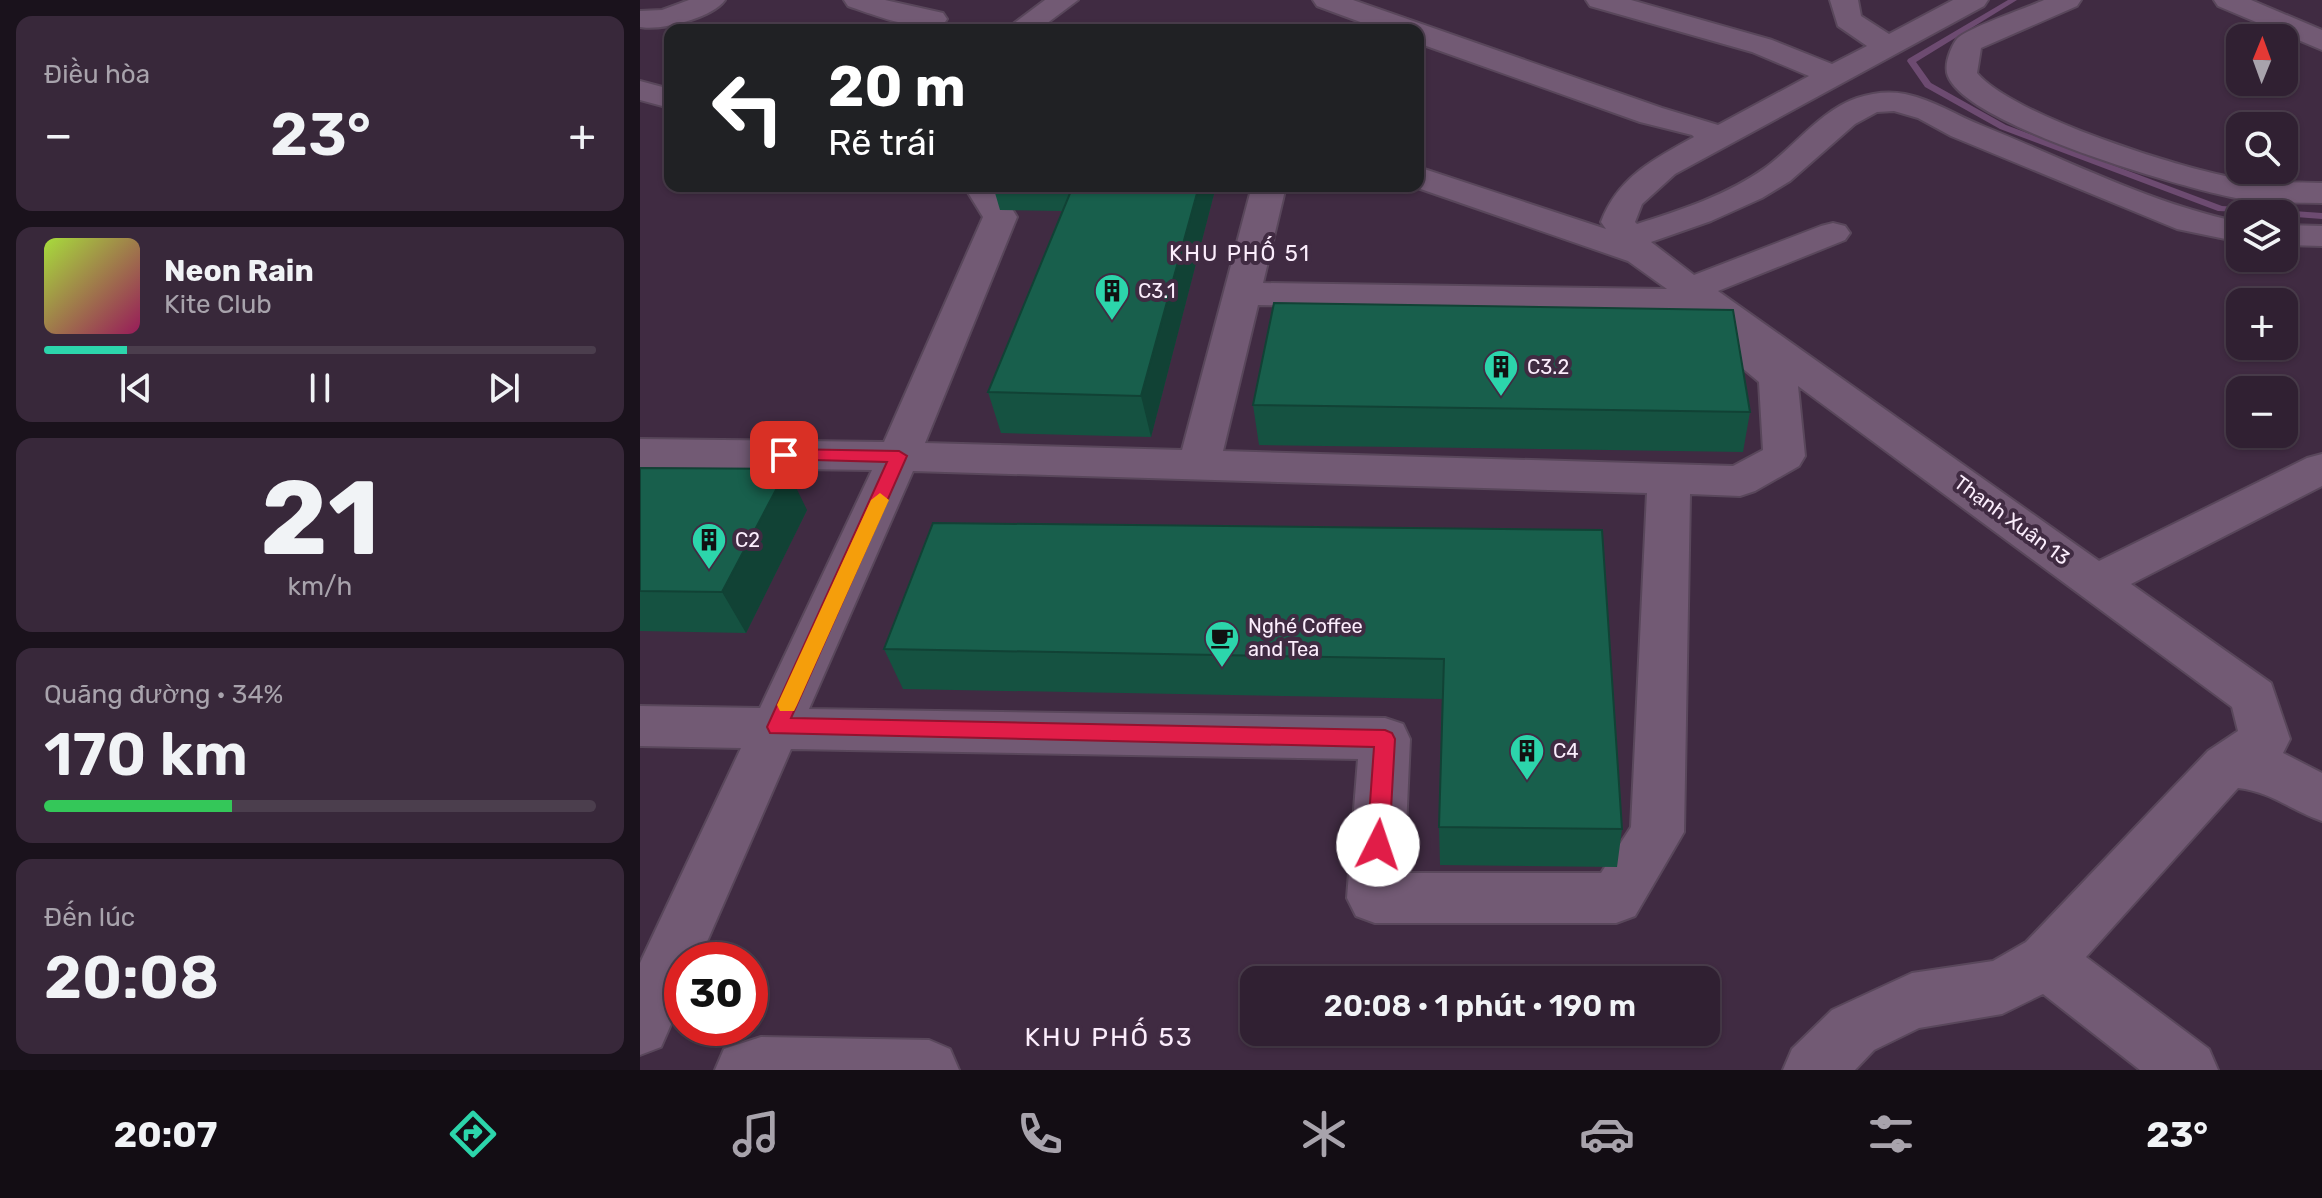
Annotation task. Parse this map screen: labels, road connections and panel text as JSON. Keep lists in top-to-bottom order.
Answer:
{
  "streets": {
    "street": ["Thạnh Xuân 13"]
  },
  "districts": ["KHU PHỐ 51", "KHU PHỐ 53"],
  "places": {
    "building": [
      "С3.1",
      "C3.2",
      "С2",
      "C4"
    ],
    "cafe": ["Nghé Coffee and Tea"]
  },
  "north": "top",
  "page": {
    "tile": [
      "Điều hòa",
      ["21", "km/h"],
      ["Quãng đường · 34%", "170 km"],
      ["Đến lúc", "20:08"]
    ],
    "map_buttons": ["+", "−"],
    "turn": ["20 m", "Rẽ trái"],
    "heat": ["−", "23°", "+"],
    "song": ["Neon Rain", "Kite Club"],
    "limit": "30",
    "trip": "20:08 · 1 phút · 190 m",
    "tabs": ["20:07", "23°"]
  }
}
